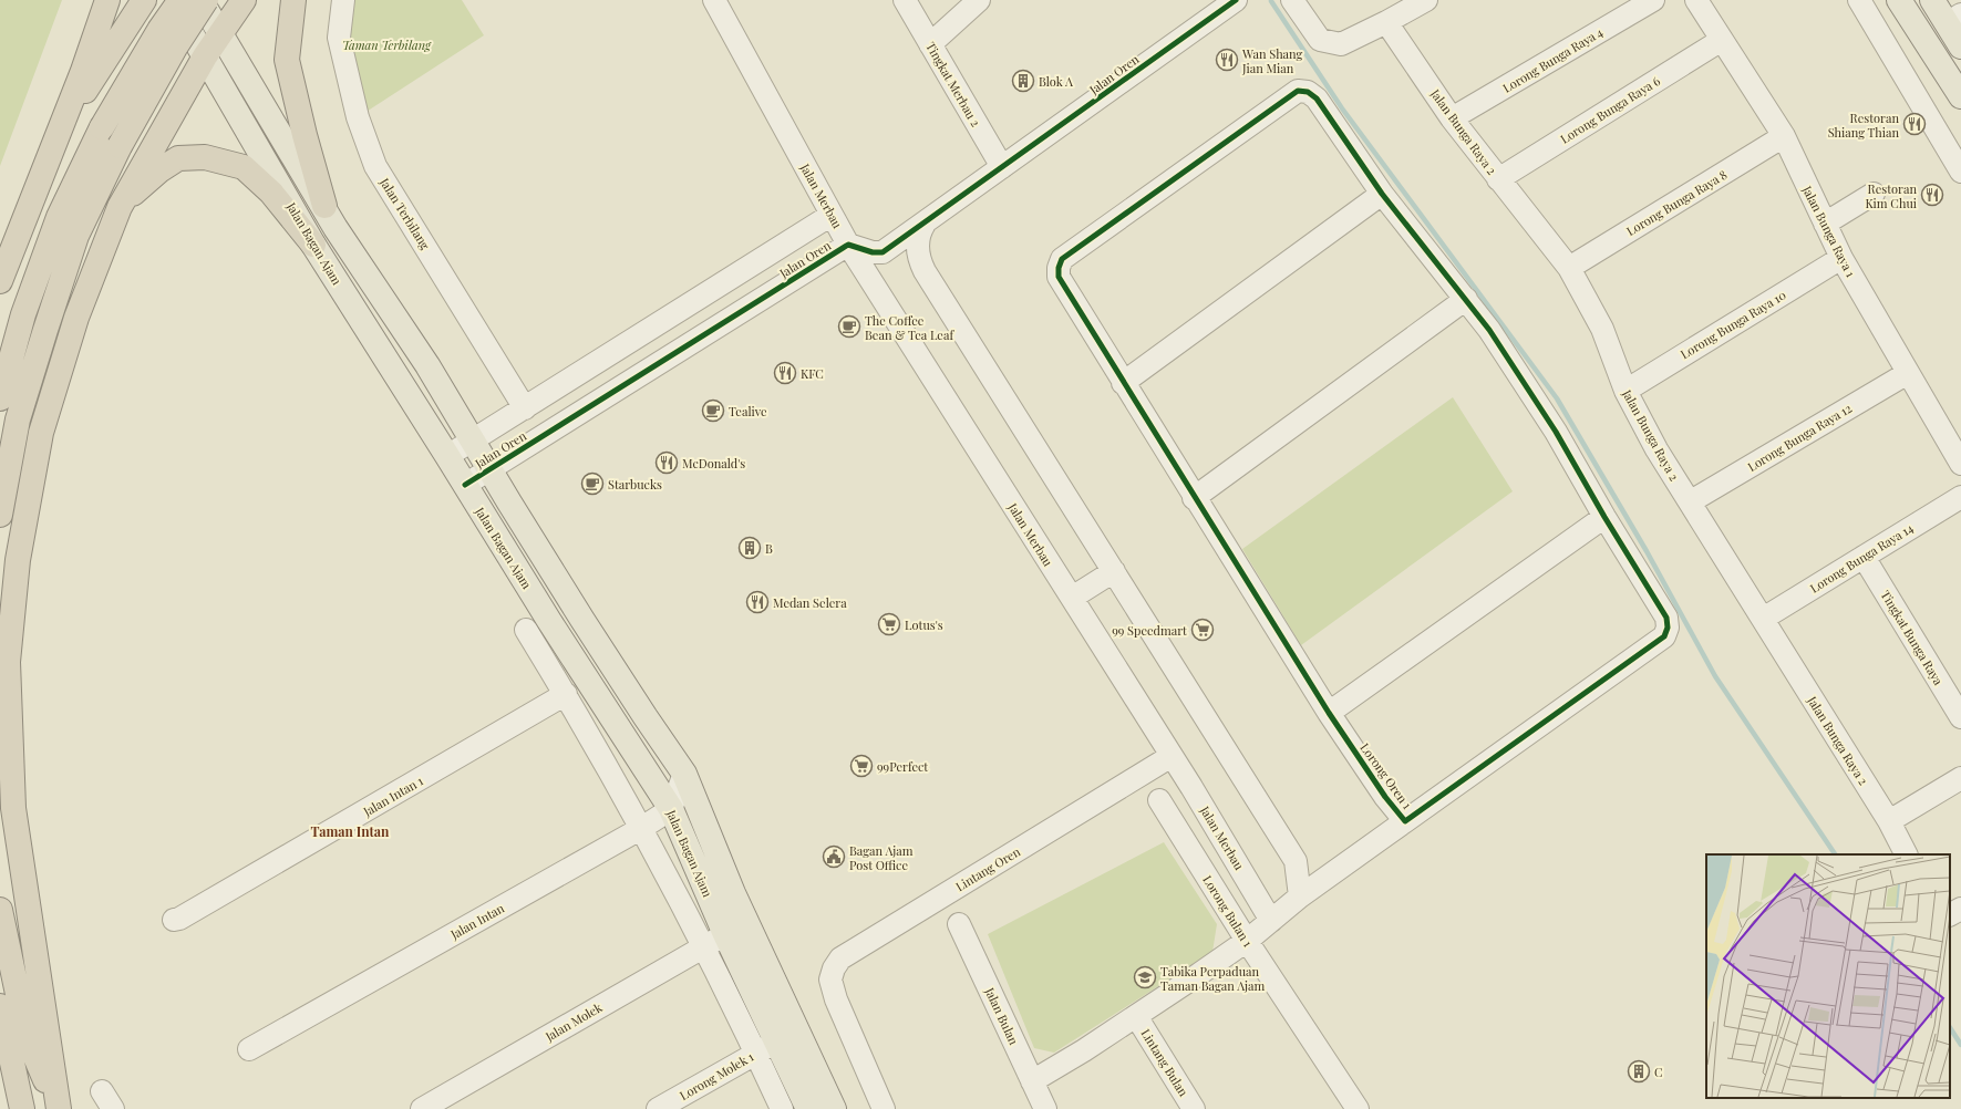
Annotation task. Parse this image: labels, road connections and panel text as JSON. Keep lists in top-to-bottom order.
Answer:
{
  "streets": {
    "main road": ["Jalan Bagan Ajam"],
    "street": [
      "Lorong Bunga Raya 4",
      "Jalan Oren",
      "Tingkat Merbau 2",
      "Lorong Bunga Raya 6",
      "Jalan Bunga Raya 2",
      "Jalan Merbau",
      "Lorong Bunga Raya 8",
      "Jalan Terbilang",
      "Jalan Bunga Raya 1",
      "Lorong Bunga Raya 10",
      "Lorong Bunga Raya 12",
      "Lorong Bunga Raya 14",
      "Tingkat Bunga Raya",
      "Lorong Oren 1",
      "Jalan Intan 1",
      "Lintang Oren",
      "Lorong Bulan 1",
      "Jalan Intan",
      "Jalan Bulan",
      "Jalan Molek",
      "Lintang Bulan",
      "Lorong Molek 1"
    ]
  },
  "crossings": [
    ["Lorong Bunga Raya 4", "Jalan Bunga Raya 2"],
    ["Jalan Oren", "Tingkat Merbau 2"],
    ["Jalan Oren", "Jalan Merbau"],
    ["Jalan Oren", "Jalan Terbilang"],
    ["Jalan Oren", "Jalan Bagan Ajam"],
    ["Lorong Bunga Raya 6", "Jalan Bunga Raya 2"],
    ["Lorong Bunga Raya 6", "Jalan Bunga Raya 1"],
    ["Jalan Bunga Raya 2", "Lorong Bunga Raya 8"],
    ["Jalan Bunga Raya 2", "Lorong Bunga Raya 10"],
    ["Jalan Bunga Raya 2", "Lorong Bunga Raya 12"],
    ["Jalan Bunga Raya 2", "Lorong Bunga Raya 14"],
    ["Jalan Merbau", "Lintang Oren"],
    ["Lorong Bunga Raya 8", "Jalan Bunga Raya 1"],
    ["Jalan Bunga Raya 1", "Lorong Bunga Raya 10"],
    ["Jalan Bunga Raya 1", "Lorong Bunga Raya 12"],
    ["Jalan Bagan Ajam", "Jalan Intan"],
    ["Jalan Bagan Ajam", "Jalan Molek"],
    ["Jalan Bagan Ajam", "Lorong Molek 1"],
    ["Lorong Bunga Raya 14", "Tingkat Bunga Raya"]
  ],
  "districts": ["Taman Intan"],
  "parks": ["Taman Terbilang"],
  "places": {
    "restaurant": [
      "Wan Shang Jian Mian",
      "Restoran Shiang Thian",
      "Restoran Kim Chui",
      "KFC",
      "McDonald's",
      "Medan Selera"
    ],
    "building": ["Blok A", "B", "C"],
    "cafe": ["The Coffee Bean & Tea Leaf", "Tealive", "Starbucks"],
    "supermarket": ["Lotus's", "99 Speedmart", "99Perfect"],
    "public building": ["Bagan Ajam Post Office"],
    "school or university": ["Tabika Perpaduan Taman Bagan Ajam"]
  }
}
